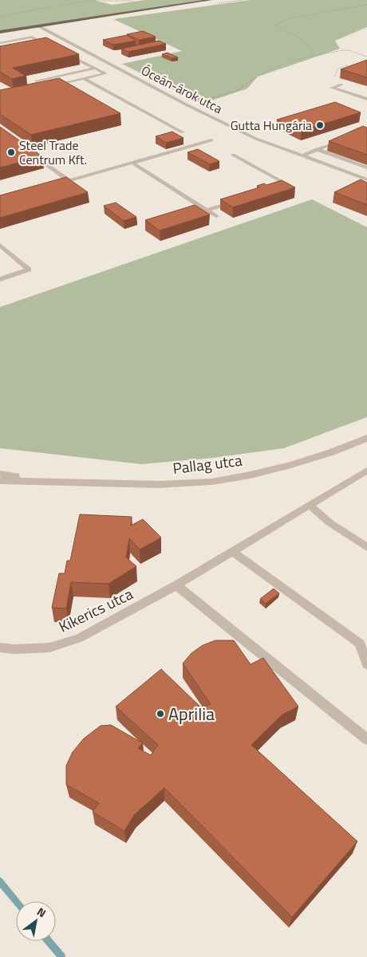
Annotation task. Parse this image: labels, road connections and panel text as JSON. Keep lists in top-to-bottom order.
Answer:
{
  "streets": {
    "street": ["Pallag utca"],
    "lane": ["Óceán-árok utca", "Kikerics utca"]
  },
  "places": ["Gutta Hungária", "Steel Trade Centrum Kft.", "Aprilia"],
  "north": "top right"
}
